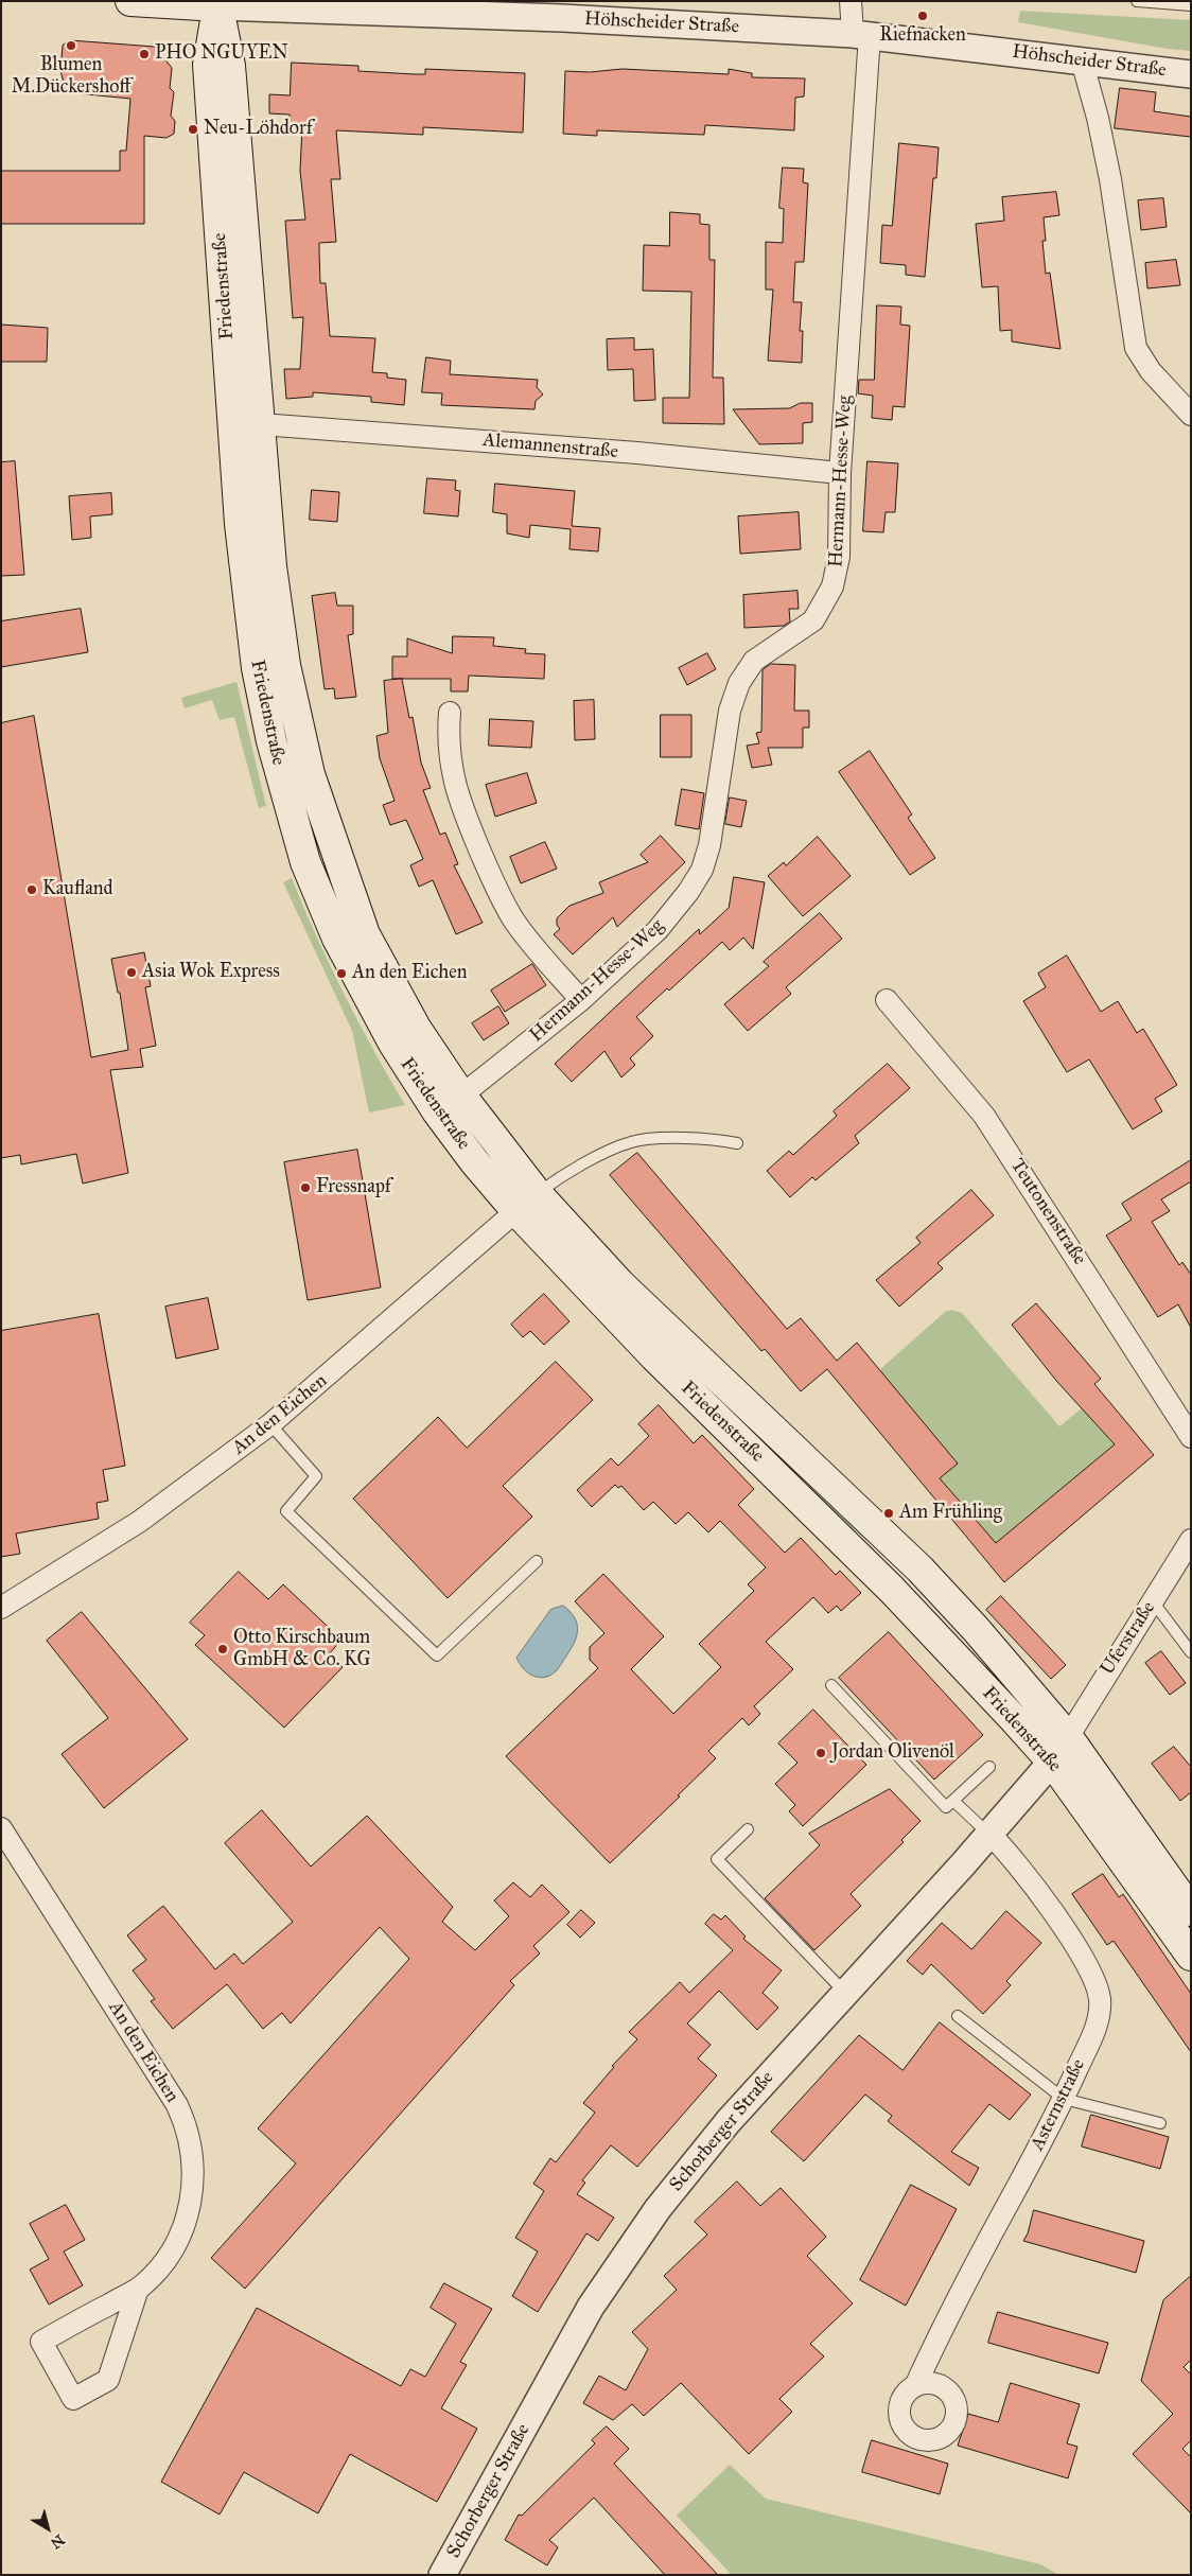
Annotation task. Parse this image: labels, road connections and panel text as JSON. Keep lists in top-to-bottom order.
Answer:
{
  "streets": {
    "main road": ["Höhscheider Straße", "Friedenstraße"],
    "street": [
      "Alemannenstraße",
      "Hermann-Hesse-Weg",
      "Teutonenstraße",
      "An den Eichen",
      "Uferstraße",
      "Asternstraße",
      "Schorberger Straße"
    ]
  },
  "crossings": [
    ["Höhscheider Straße", "Friedenstraße"],
    ["Höhscheider Straße", "Hermann-Hesse-Weg"],
    ["Friedenstraße", "Alemannenstraße"],
    ["Friedenstraße", "Hermann-Hesse-Weg"],
    ["Friedenstraße", "An den Eichen"],
    ["Friedenstraße", "Uferstraße"],
    ["Friedenstraße", "Schorberger Straße"],
    ["Alemannenstraße", "Hermann-Hesse-Weg"],
    ["Uferstraße", "Schorberger Straße"],
    ["Asternstraße", "Schorberger Straße"]
  ],
  "places": [
    "Riefnacken",
    "Blumen M.Dückershoff",
    "PHO NGUYEN",
    "Neu-Löhdorf",
    "Kaufland",
    "Asia Wok Express",
    "An den Eichen",
    "Fressnapf",
    "Am Frühling",
    "Otto Kirschbaum GmbH & Co. KG",
    "Jordan Olivenöl"
  ],
  "north": "bottom right"
}
